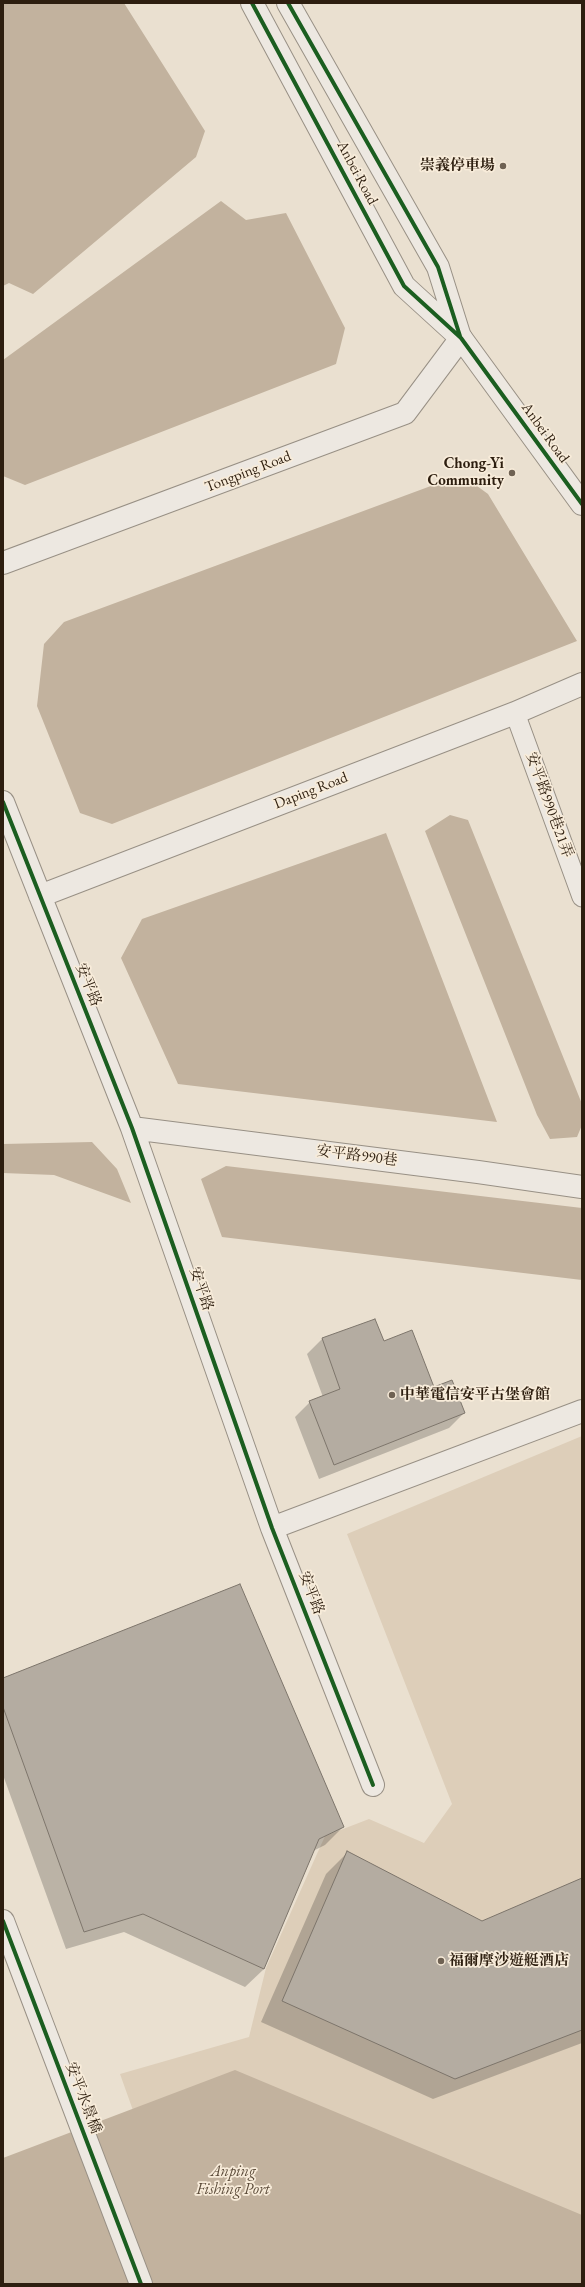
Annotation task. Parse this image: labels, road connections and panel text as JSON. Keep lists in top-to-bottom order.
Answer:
{
  "streets": {
    "street": [
      "Anbei Road",
      "Tongping Road",
      "Daping Road",
      "安平路",
      "安平路990巷",
      "安平水景橋"
    ],
    "lane": ["安平路990巷21弄"]
  },
  "crossings": [
    ["Anbei Road", "Tongping Road"],
    ["Daping Road", "安平路990巷21弄"],
    ["Daping Road", "安平路"],
    ["安平路", "安平路990巷"]
  ],
  "water": ["Anping Fishing Port"],
  "places": [
    "崇義停車場",
    "Chong-Yi Community",
    "中華電信安平古堡會館",
    "福爾摩沙遊艇酒店"
  ]
}
